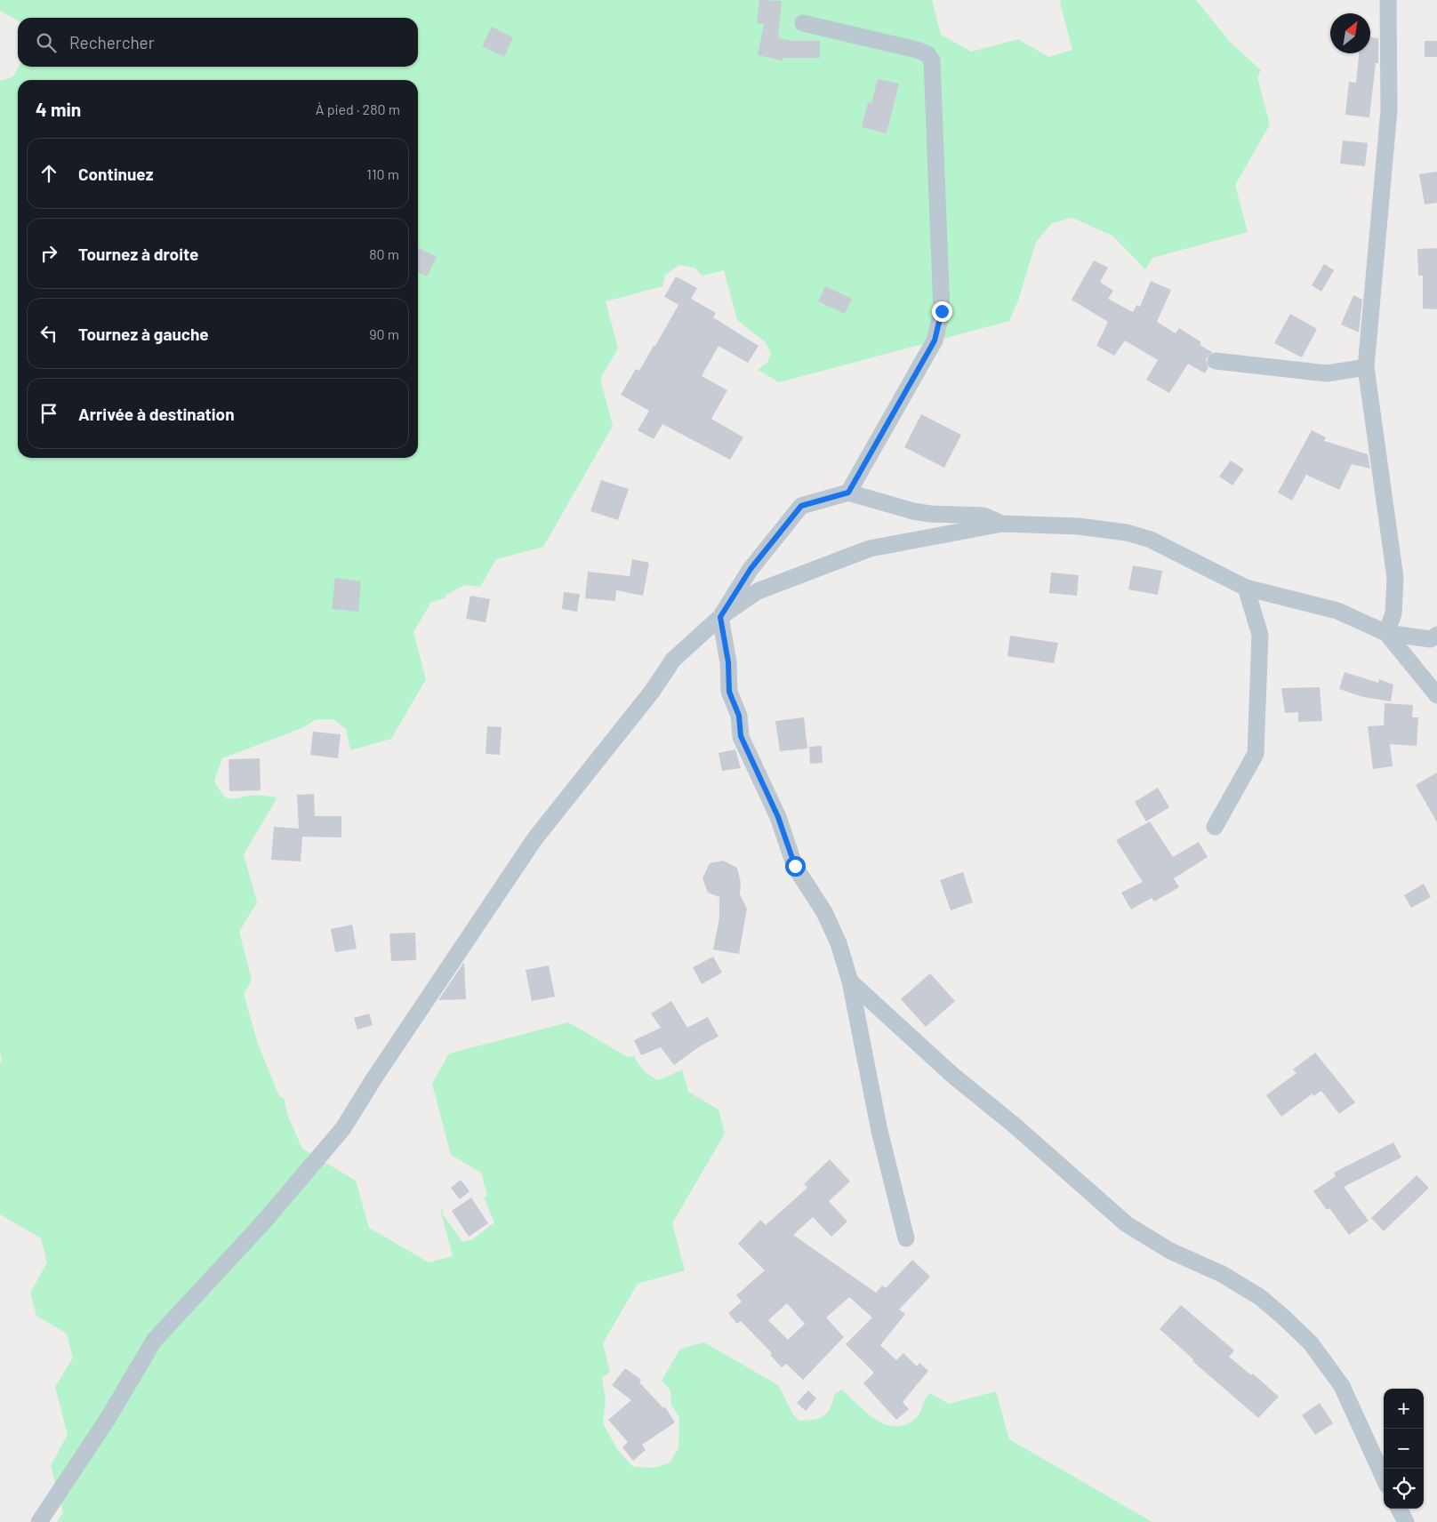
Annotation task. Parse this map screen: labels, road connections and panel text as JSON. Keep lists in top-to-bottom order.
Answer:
{
  "north": "top right",
  "page": {
    "search": "Rechercher",
    "heading": ["4 min", "À pied · 280 m"],
    "list": [
      ["Continuez", "110 m"],
      ["Tournez à droite", "80 m"],
      ["Tournez à gauche", "90 m"],
      "Arrivée à destination"
    ],
    "map_buttons": ["+", "−"]
  }
}
